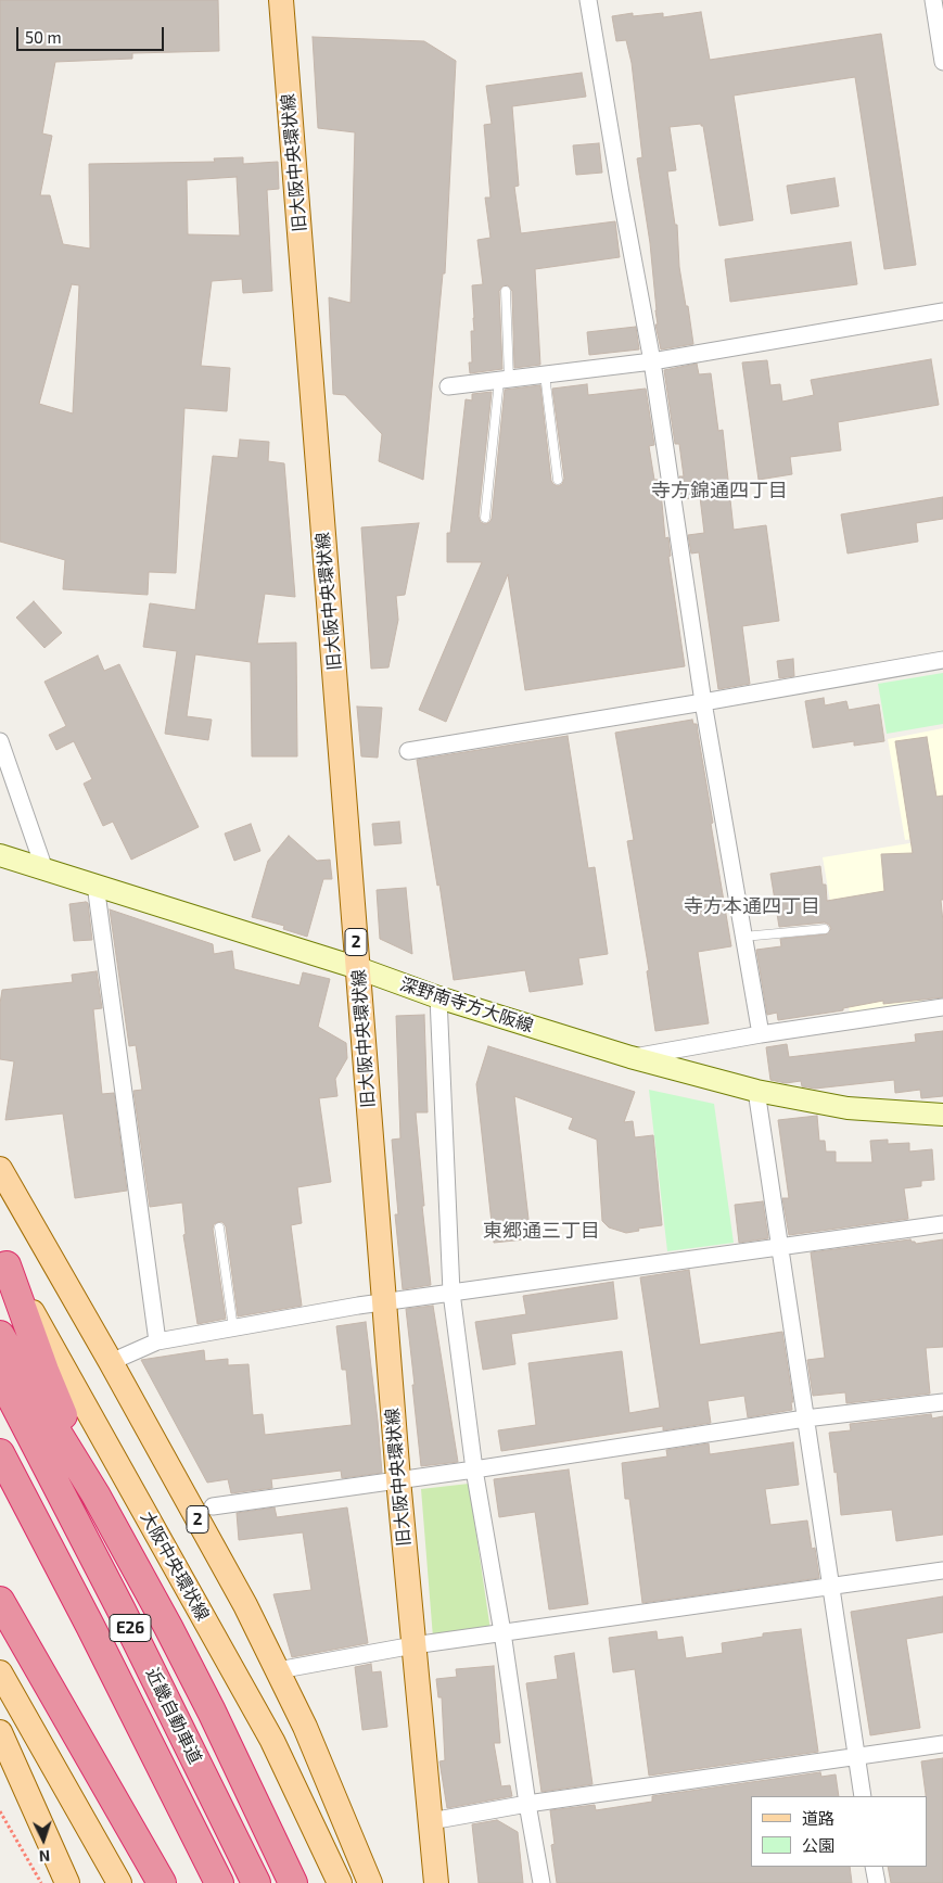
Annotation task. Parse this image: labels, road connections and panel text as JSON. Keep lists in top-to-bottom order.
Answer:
{
  "streets": {
    "highway": ["2", "E26", "近畿自動車道"],
    "main road": ["旧大阪中央環状線", "深野南寺方大阪線", "大阪中央環状線"]
  },
  "crossings": [
    ["旧大阪中央環状線", "深野南寺方大阪線"],
    ["2", "大阪中央環状線"]
  ],
  "districts": ["寺方錦通四丁目", "寺方本通四丁目", "東郷通三丁目"],
  "legend": ["道路", "公園"],
  "scale_bar": "50 m",
  "north": "bottom"
}
